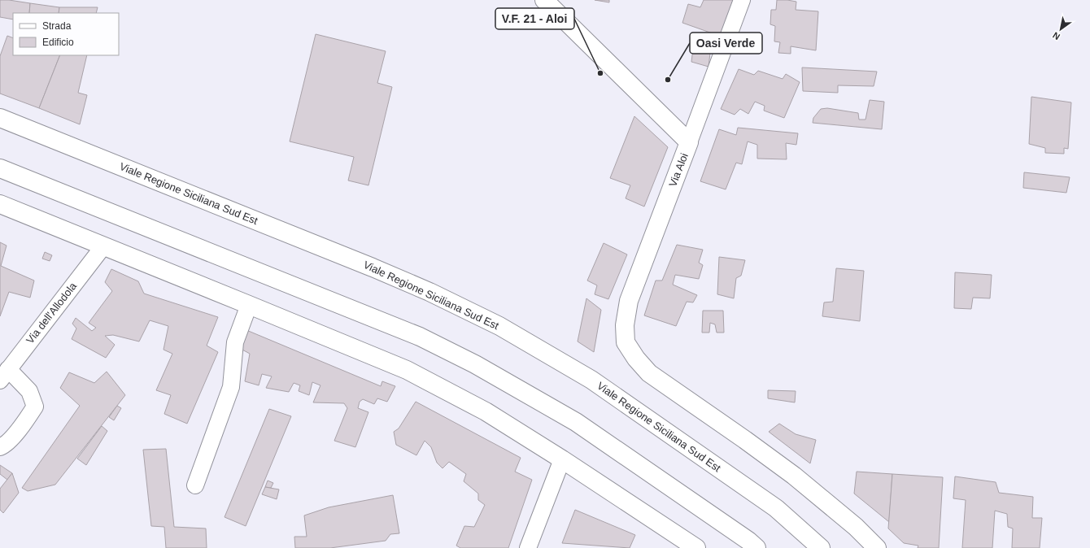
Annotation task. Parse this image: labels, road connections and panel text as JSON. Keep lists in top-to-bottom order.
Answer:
{
  "streets": {
    "main road": ["Via Aloi", "Viale Regione Siciliana Sud Est"],
    "street": ["Via dell'Allodola"]
  },
  "places": ["V.F. 21 - Aloi", "Oasi Verde"],
  "legend": ["Strada", "Edificio"],
  "north": "bottom left"
}
